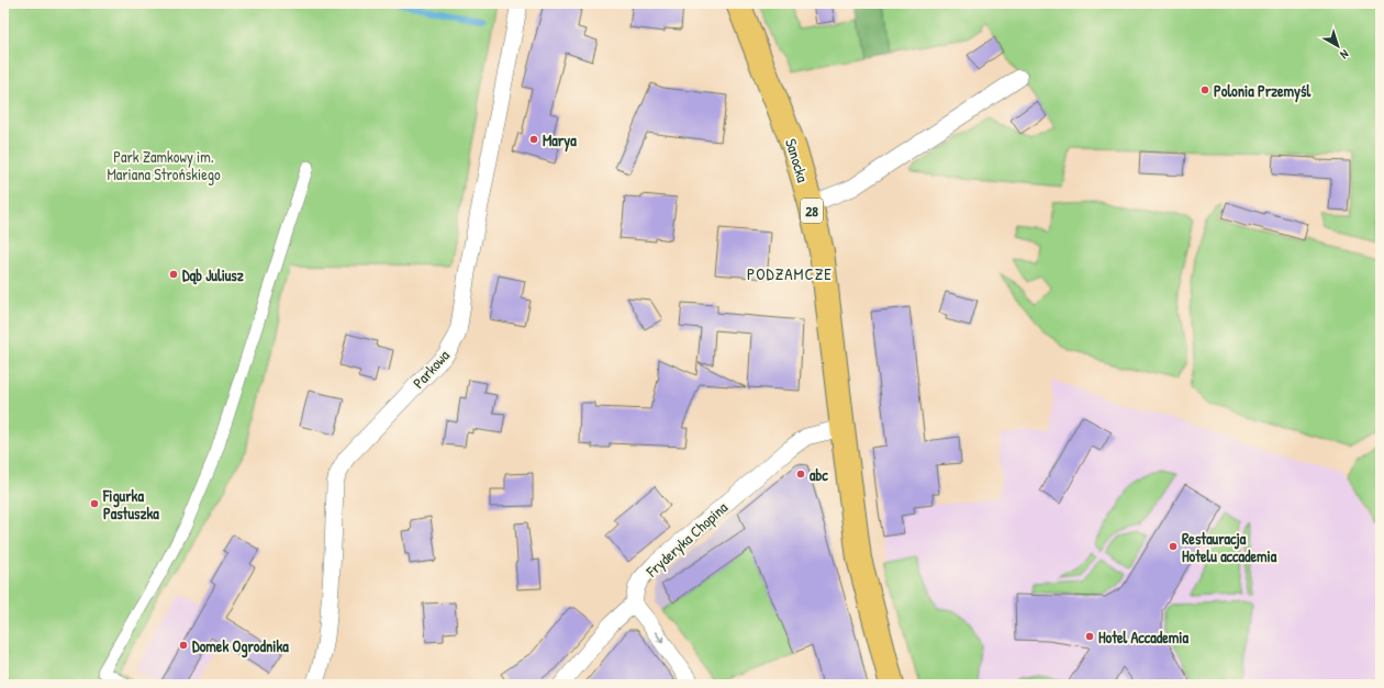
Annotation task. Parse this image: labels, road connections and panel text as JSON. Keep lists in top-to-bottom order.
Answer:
{
  "streets": {
    "main road": ["Sanocka", "28"],
    "street": ["Parkowa", "Fryderyka Chopina"]
  },
  "crossings": [
    ["Sanocka", "28"],
    ["Sanocka", "Fryderyka Chopina"],
    ["28", "Fryderyka Chopina"]
  ],
  "districts": ["PODZAMCZE"],
  "parks": ["Park Zamkowy im. Mariana Strońskiego"],
  "places": [
    "Polonia Przemyśl",
    "Marya",
    "Dąb Juliusz",
    "abc",
    "Figurka Pastuszka",
    "Restauracja Hotelu accademia",
    "Hotel Accademia",
    "Domek Ogrodnika"
  ],
  "north": "bottom right"
}
